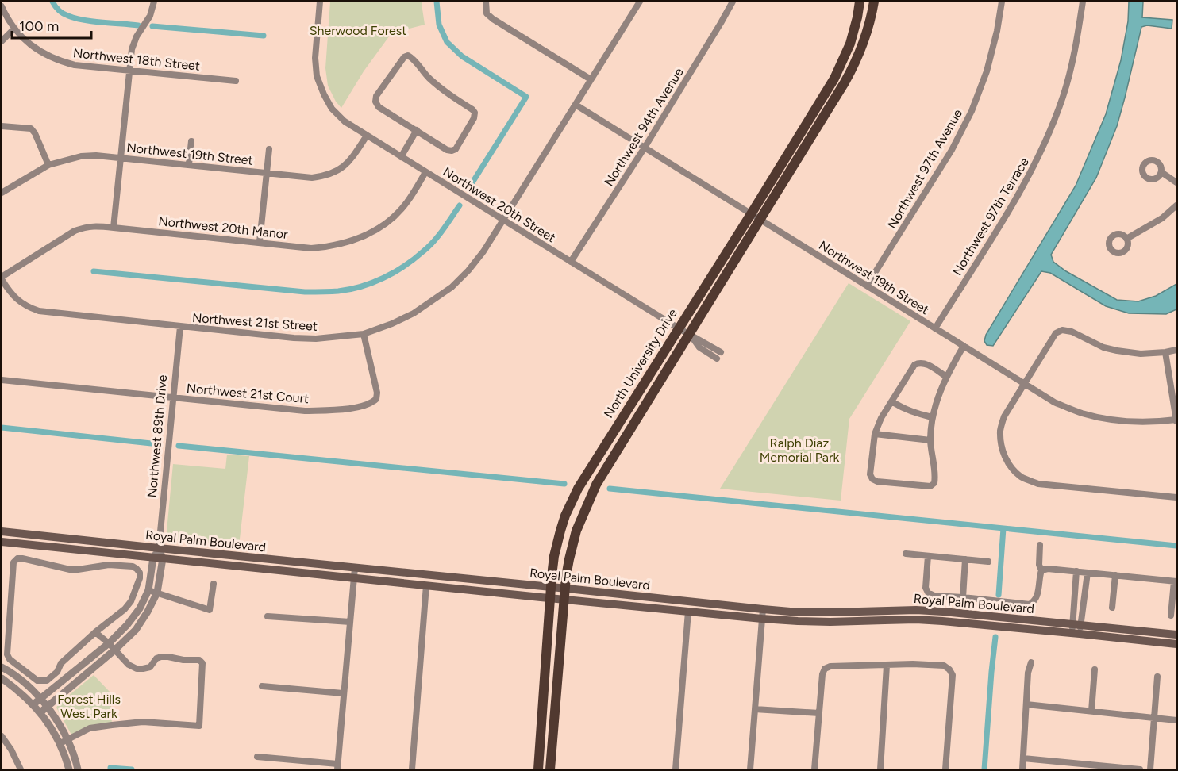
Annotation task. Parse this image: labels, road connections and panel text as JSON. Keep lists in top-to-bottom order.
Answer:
{
  "streets": {
    "main road": ["North University Drive", "Royal Palm Boulevard"],
    "street": [
      "Northwest 18th Street",
      "Northwest 94th Avenue",
      "Northwest 19th Street",
      "Northwest 97th Avenue",
      "Northwest 20th Street",
      "Northwest 97th Terrace",
      "Northwest 20th Manor",
      "Northwest 21st Street",
      "Northwest 21st Court",
      "Northwest 89th Drive"
    ]
  },
  "crossings": [
    ["Northwest 94th Avenue", "Northwest 19th Street"],
    ["Northwest 94th Avenue", "Northwest 20th Street"],
    ["Northwest 19th Street", "Northwest 97th Avenue"],
    ["Northwest 19th Street", "Northwest 20th Street"],
    ["Northwest 19th Street", "Northwest 97th Terrace"],
    ["Northwest 19th Street", "Northwest 21st Street"],
    ["Northwest 19th Street", "North University Drive"],
    ["Northwest 20th Street", "Northwest 20th Manor"],
    ["Northwest 20th Street", "Northwest 21st Street"],
    ["Northwest 20th Street", "North University Drive"],
    ["Northwest 20th Manor", "Northwest 21st Street"],
    ["Northwest 21st Street", "Northwest 21st Court"],
    ["Northwest 21st Street", "Northwest 89th Drive"],
    ["North University Drive", "Royal Palm Boulevard"],
    ["Northwest 21st Court", "Northwest 89th Drive"],
    ["Northwest 89th Drive", "Royal Palm Boulevard"]
  ],
  "parks": ["Sherwood Forest", "Ralph Diaz Memorial Park", "Forest Hills West Park"],
  "scale_bar": "100 m"
}
